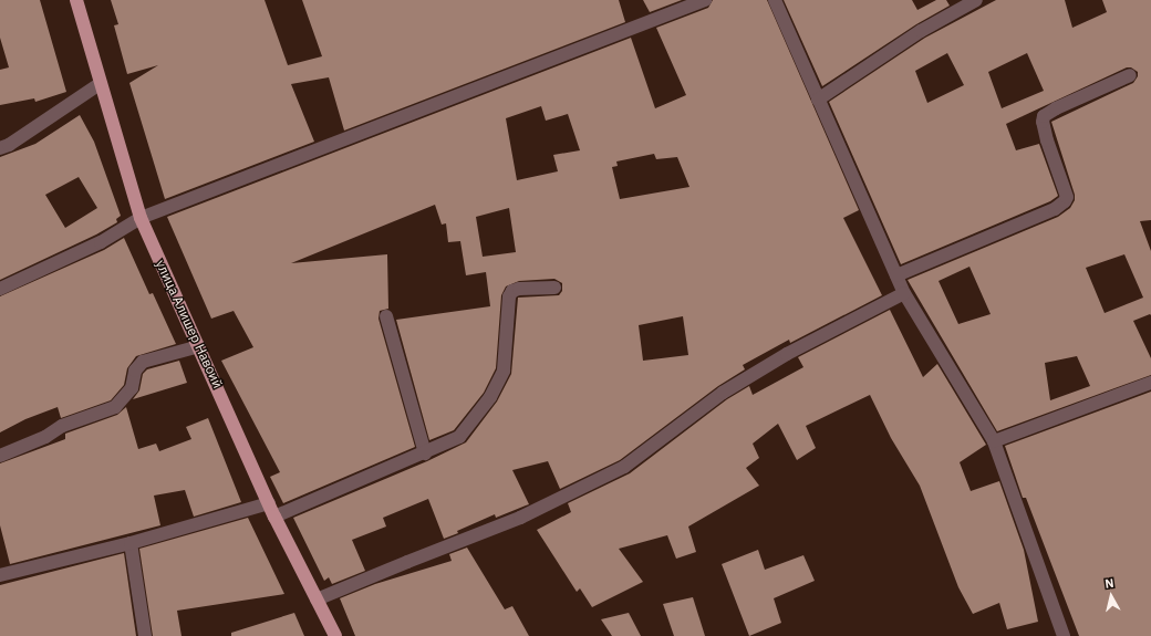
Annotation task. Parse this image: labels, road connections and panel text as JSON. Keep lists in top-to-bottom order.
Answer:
{
  "streets": {
    "main road": ["улица Алишер Навоий"]
  },
  "north": "top"
}
